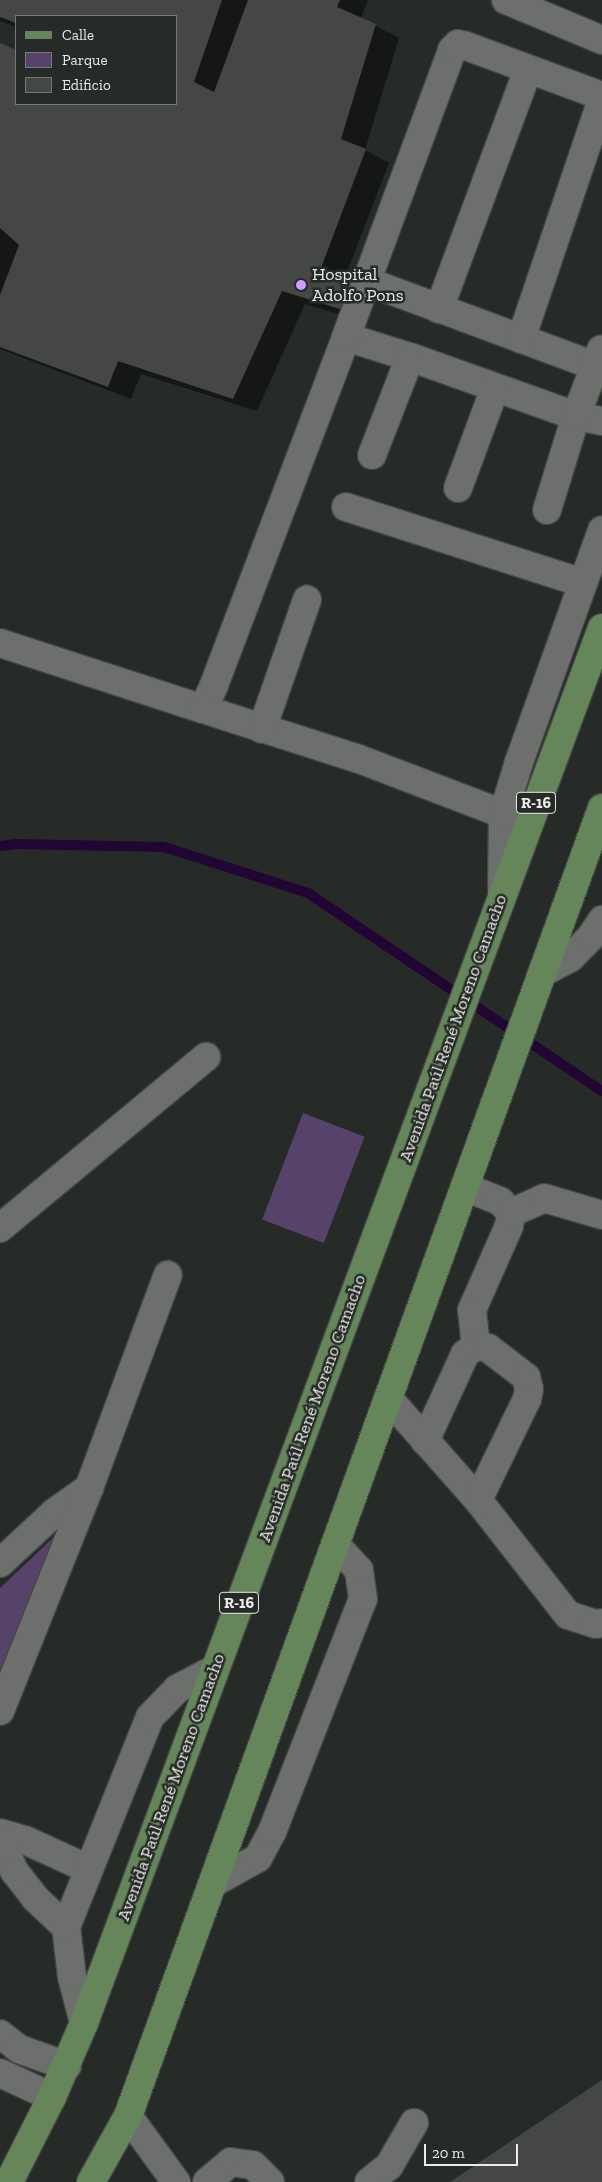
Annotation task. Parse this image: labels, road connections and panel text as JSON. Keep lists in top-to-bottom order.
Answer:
{
  "streets": {
    "main road": ["R-16", "Avenida Paúl René Moreno Camacho"]
  },
  "places": ["Hospital Adolfo Pons"],
  "legend": ["Calle", "Parque", "Edificio"],
  "scale_bar": "20 m"
}
